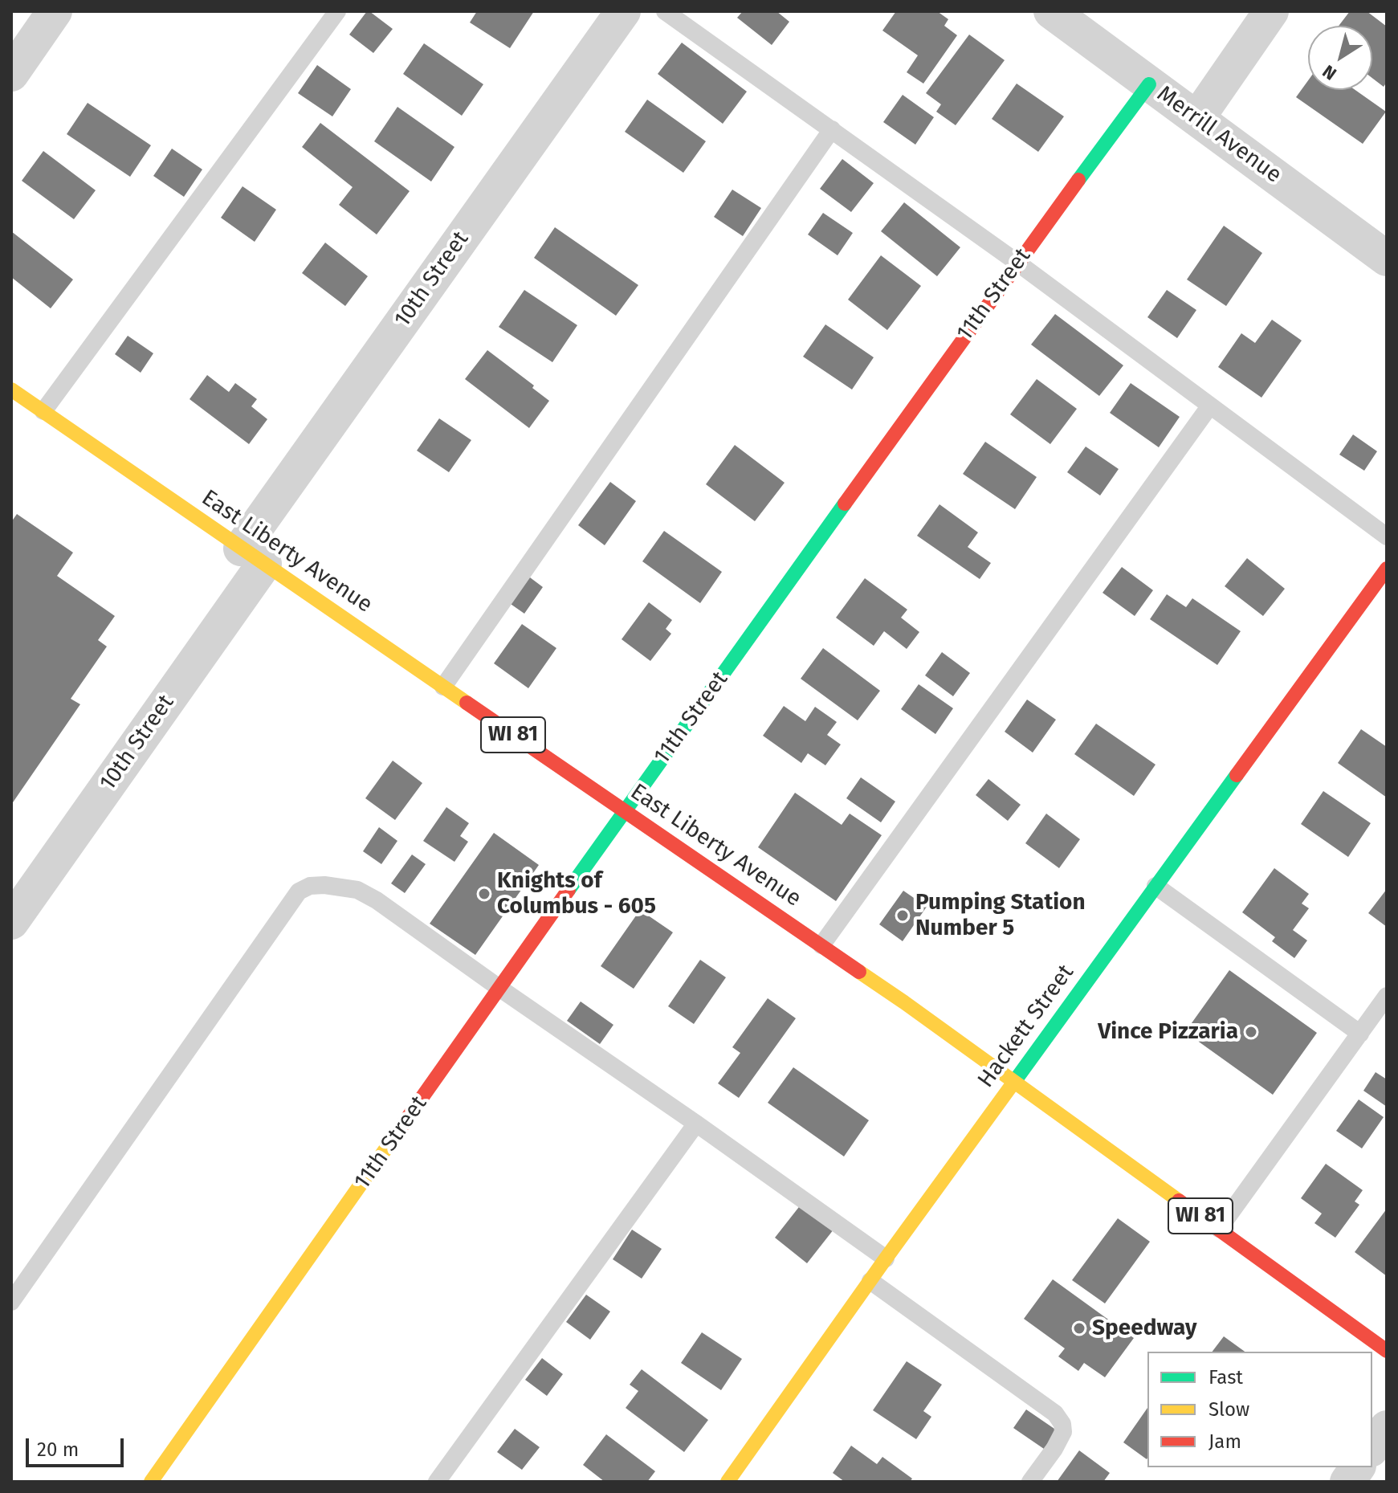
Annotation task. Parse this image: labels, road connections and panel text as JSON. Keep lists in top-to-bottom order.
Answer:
{
  "streets": {
    "street": [
      "Merrill Avenue",
      "10th Street",
      "11th Street",
      "East Liberty Avenue",
      "WI 81",
      "Hackett Street"
    ]
  },
  "crossings": [
    ["Merrill Avenue", "11th Street"],
    ["10th Street", "East Liberty Avenue"],
    ["11th Street", "East Liberty Avenue"],
    ["East Liberty Avenue", "Hackett Street"]
  ],
  "places": [
    "Knights of Columbus - 605",
    "Pumping Station Number 5",
    "Vince Pizzaria",
    "Speedway"
  ],
  "legend": ["Fast", "Slow", "Jam"],
  "scale_bar": "20 m",
  "north": "bottom left"
}
